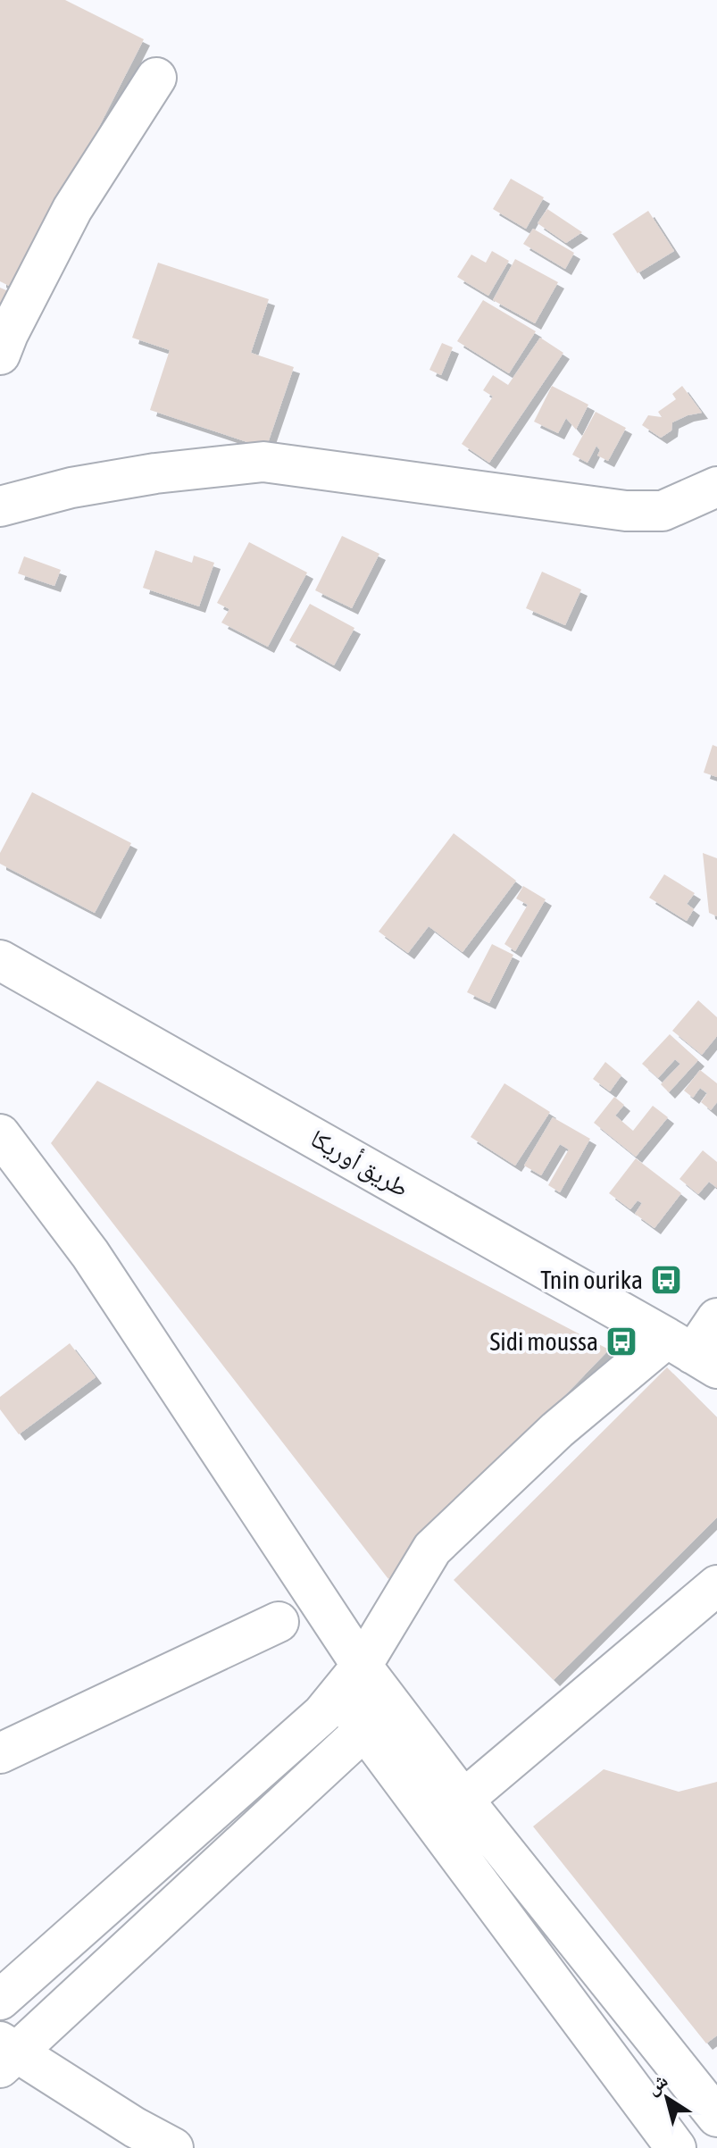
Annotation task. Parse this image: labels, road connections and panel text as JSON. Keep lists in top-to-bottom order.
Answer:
{
  "streets": {
    "street": ["طريق أوريكا"]
  },
  "places": {
    "bus stop": ["Tnin ourika", "Sidi moussa"]
  },
  "north": "top left"
}
